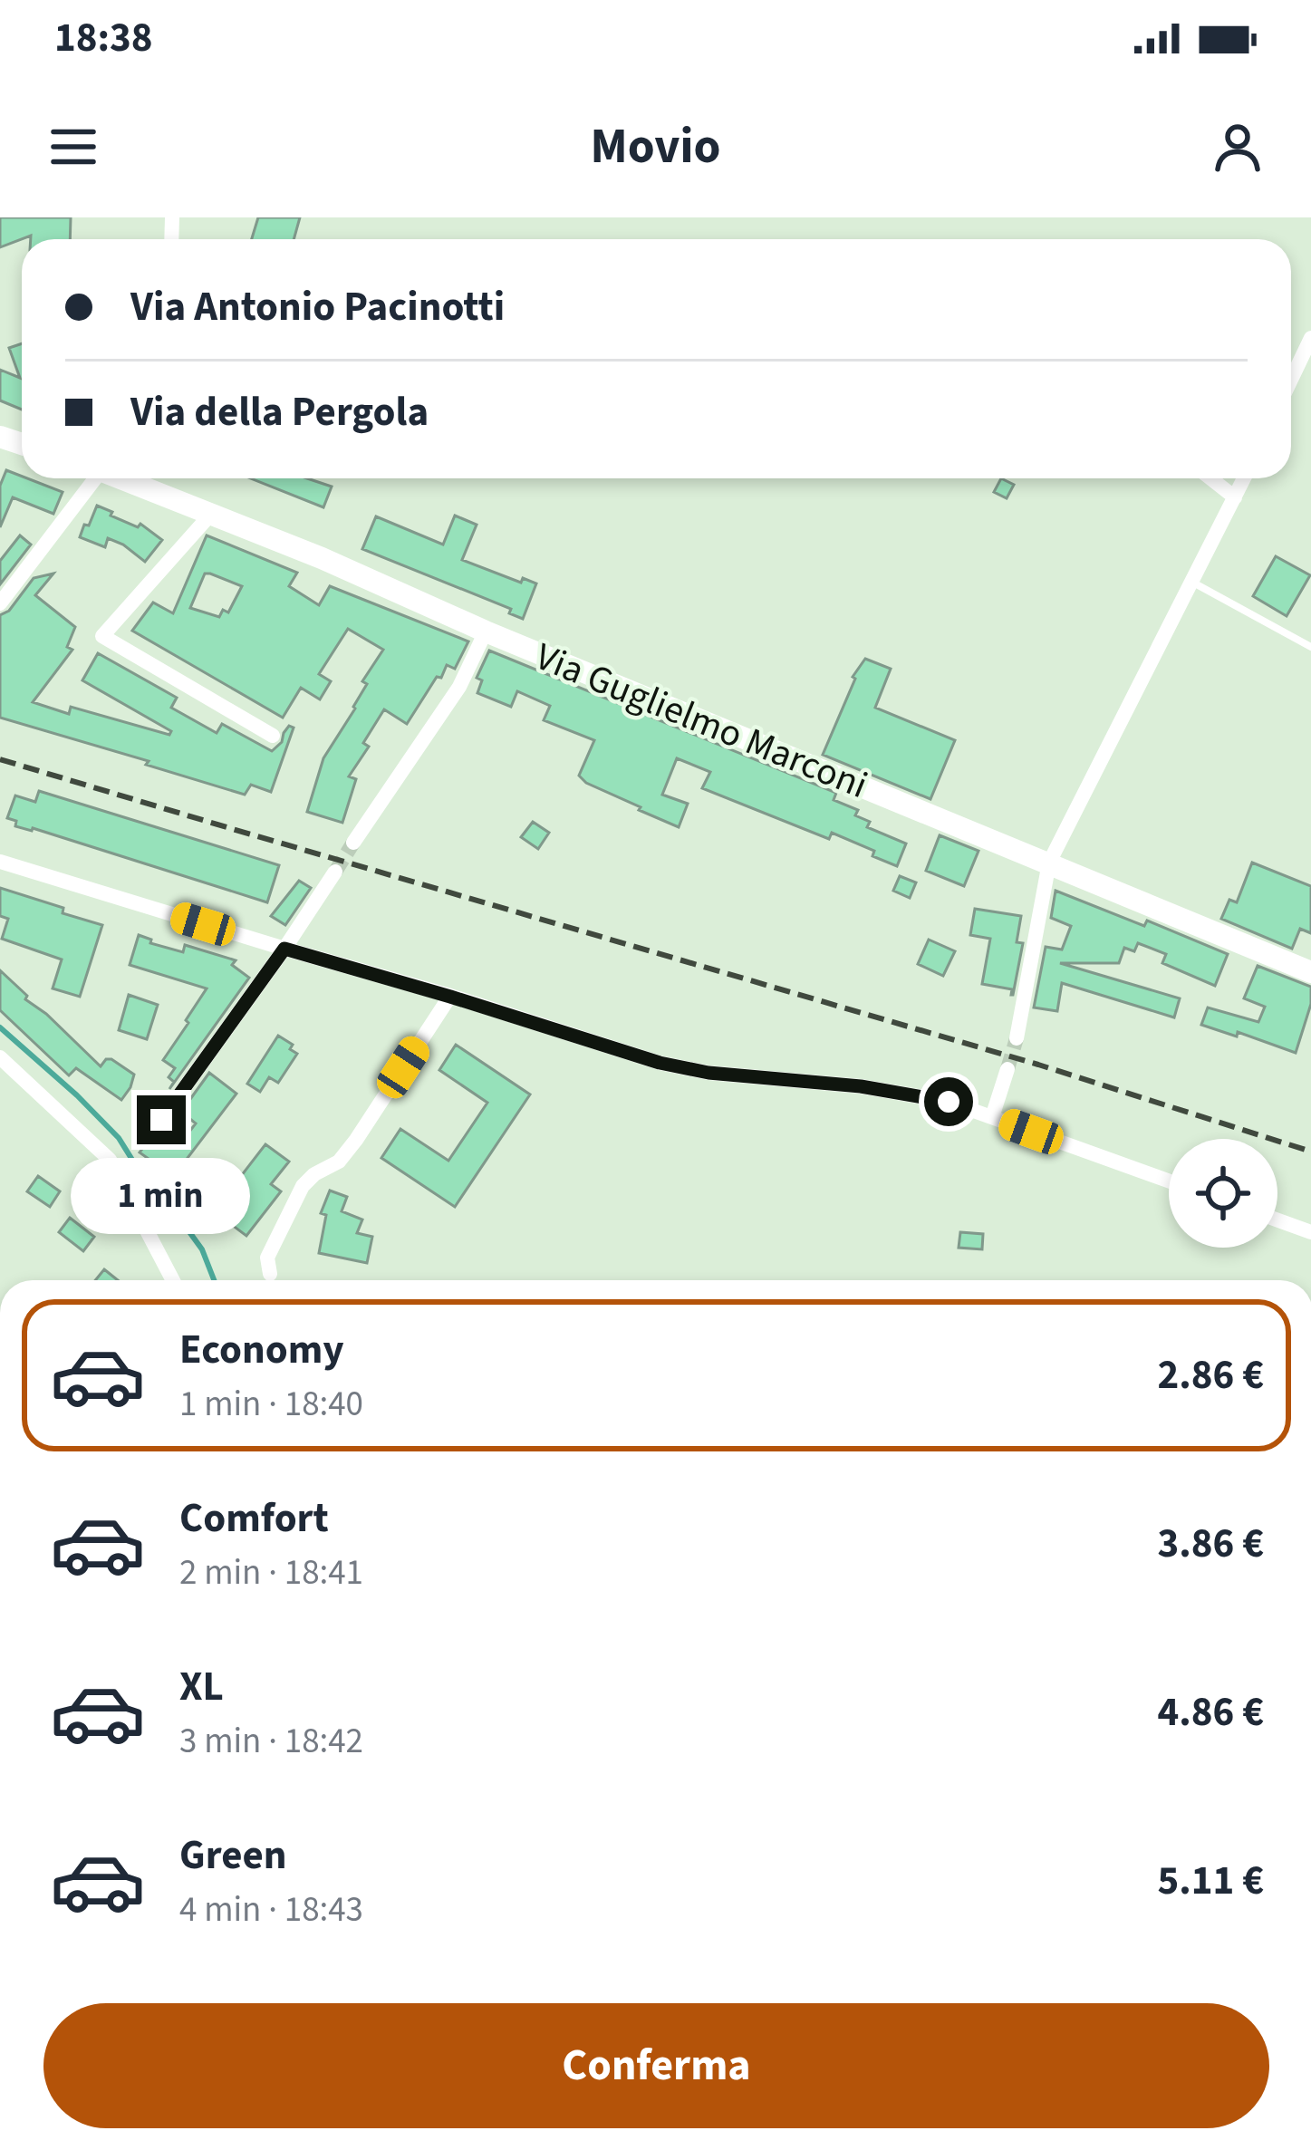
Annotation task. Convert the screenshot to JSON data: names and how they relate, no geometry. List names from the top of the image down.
{
  "streets": {
    "street": ["Via Guglielmo Marconi"]
  },
  "page": {
    "status": "18:38",
    "header": "Movio",
    "banner": ["Via Antonio Pacinotti", "Via della Pergola"],
    "bubble": "1 min",
    "list": [
      {
        "name": "Economy",
        "note": "1 min · 18:40",
        "value": "2.86 €"
      },
      {
        "name": "Comfort",
        "note": "2 min · 18:41",
        "value": "3.86 €"
      },
      {
        "name": "XL",
        "note": "3 min · 18:42",
        "value": "4.86 €"
      },
      {
        "name": "Green",
        "note": "4 min · 18:43",
        "value": "5.11 €"
      }
    ],
    "buttons": "Conferma"
  }
}
